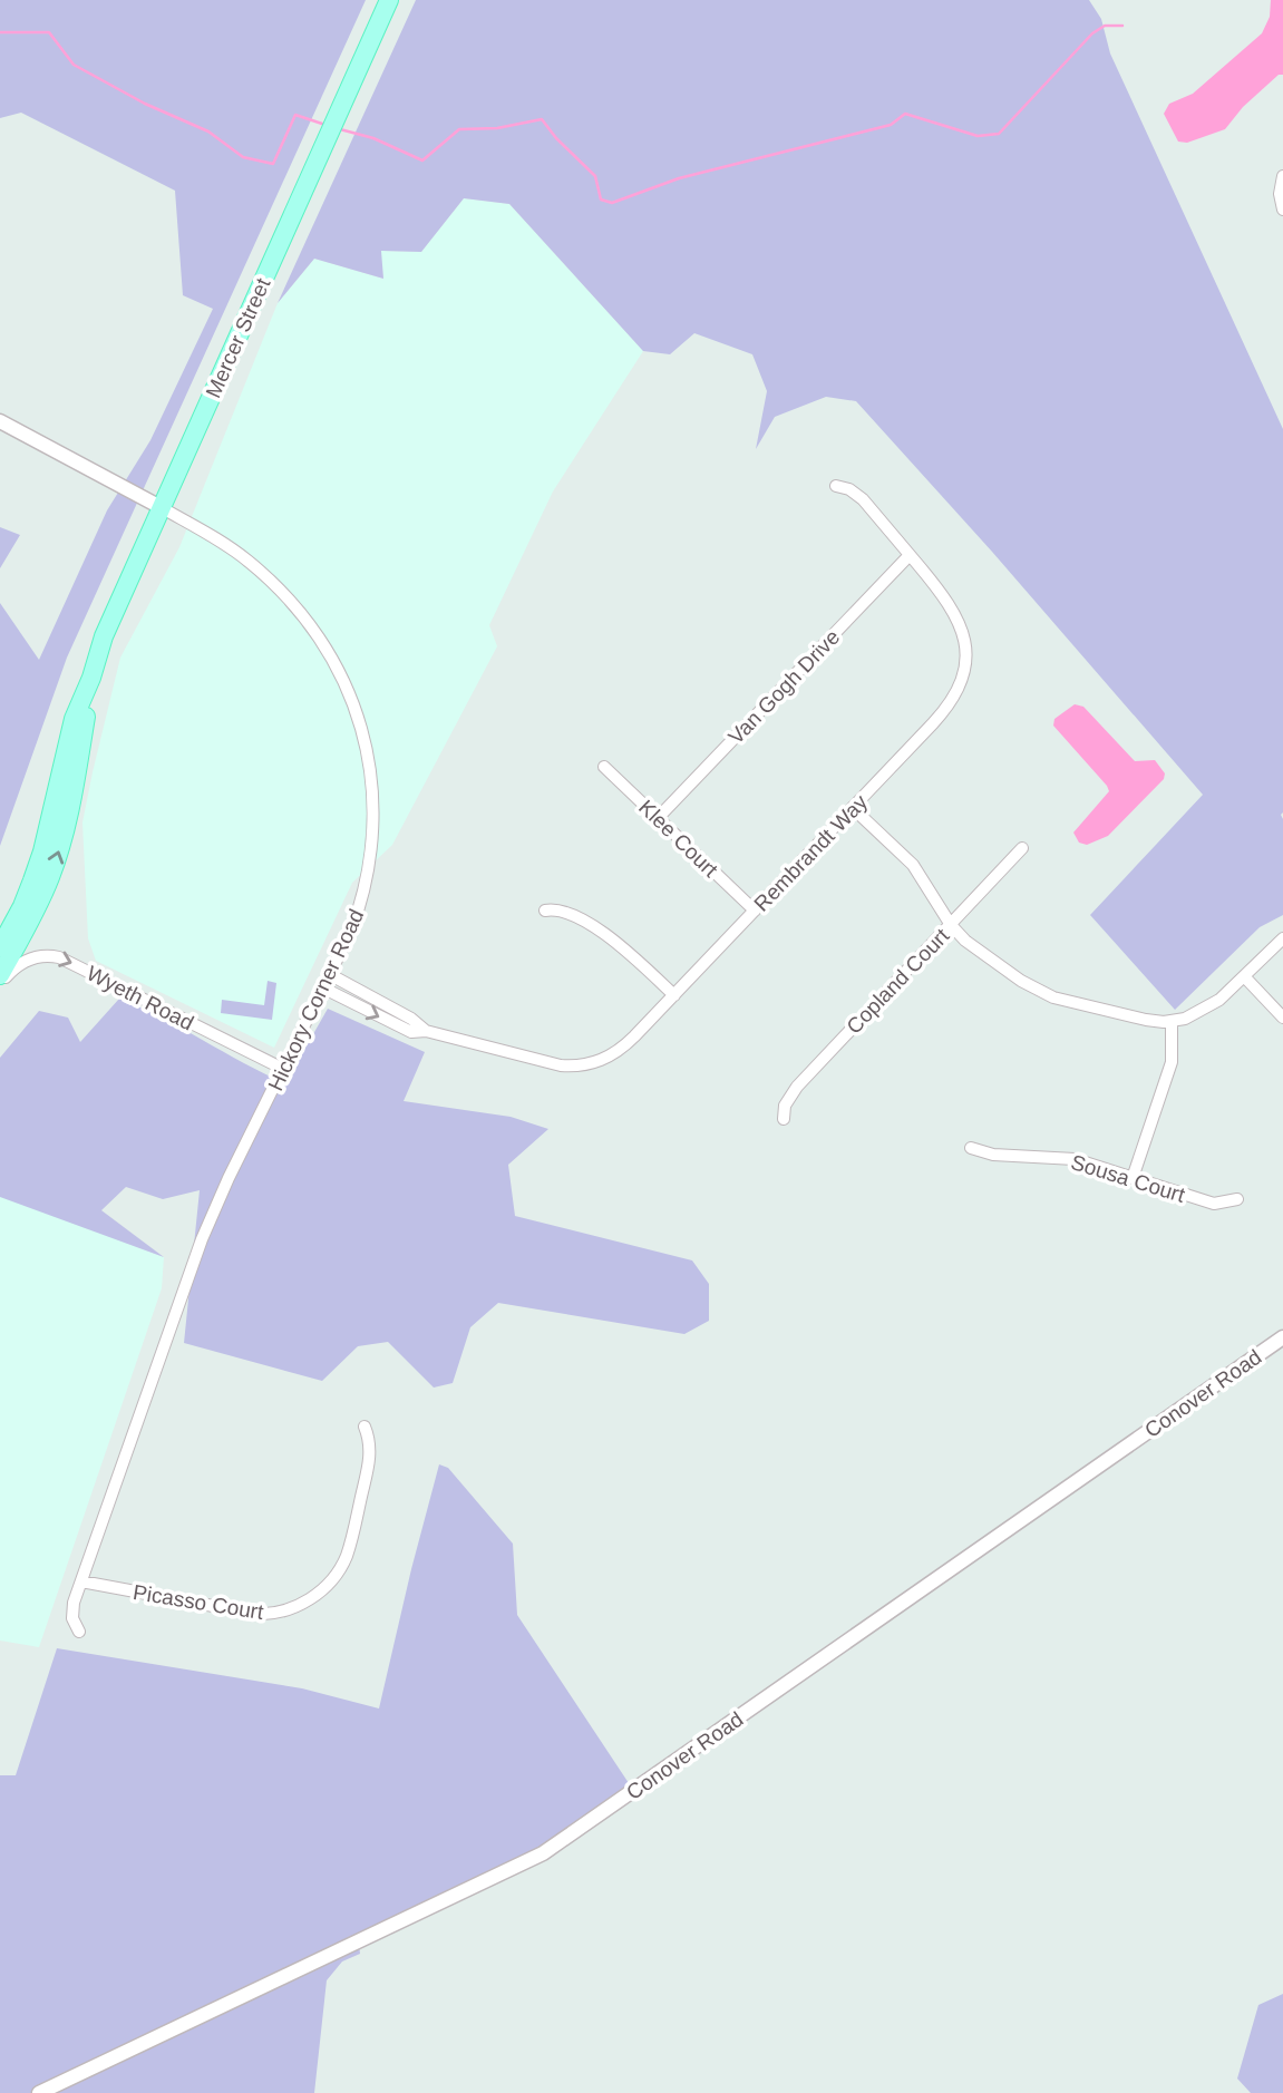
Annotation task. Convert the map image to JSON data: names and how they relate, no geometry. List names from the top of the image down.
{
  "streets": {
    "main road": ["Mercer Street"],
    "street": [
      "Van Gogh Drive",
      "Klee Court",
      "Rembrandt Way",
      "Copland Court",
      "Wyeth Road",
      "Hickory Corner Road",
      "Sousa Court",
      "Conover Road",
      "Picasso Court"
    ]
  },
  "crossings": [
    ["Mercer Street", "Hickory Corner Road"],
    ["Van Gogh Drive", "Klee Court"],
    ["Van Gogh Drive", "Rembrandt Way"],
    ["Klee Court", "Rembrandt Way"],
    ["Rembrandt Way", "Hickory Corner Road"],
    ["Wyeth Road", "Hickory Corner Road"],
    ["Hickory Corner Road", "Picasso Court"]
  ],
  "one_way": ["Wyeth Road"]
}
